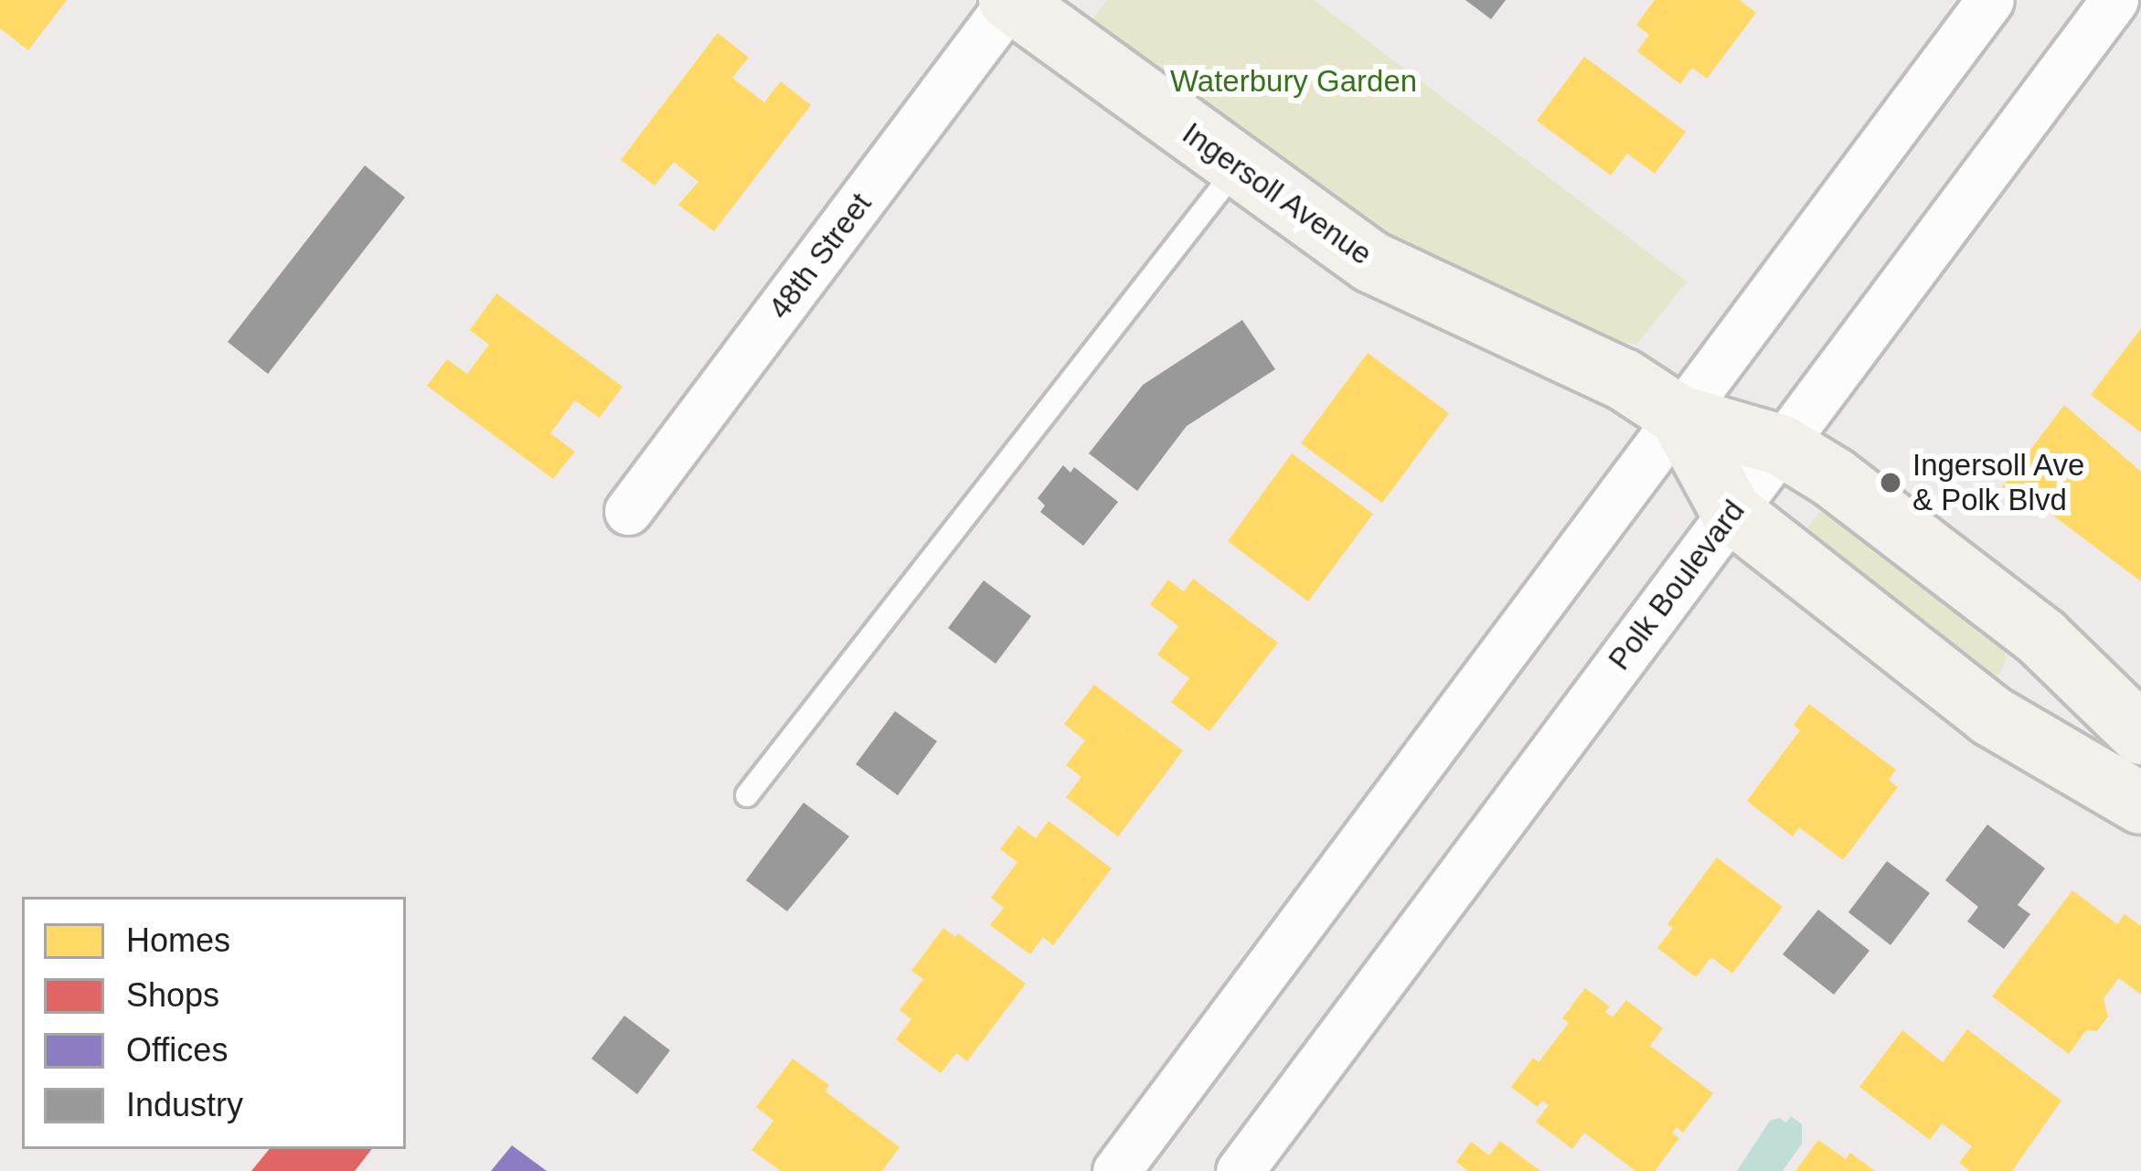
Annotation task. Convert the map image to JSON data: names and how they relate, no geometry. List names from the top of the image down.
{
  "streets": {
    "main road": ["Ingersoll Avenue"],
    "street": ["48th Street", "Polk Boulevard"]
  },
  "crossings": [
    ["Ingersoll Avenue", "48th Street"],
    ["Ingersoll Avenue", "Polk Boulevard"]
  ],
  "parks": ["Waterbury Garden"],
  "places": ["Ingersoll Ave & Polk Blvd"],
  "legend": [
    "Homes",
    "Shops",
    "Offices",
    "Industry"
  ]
}
